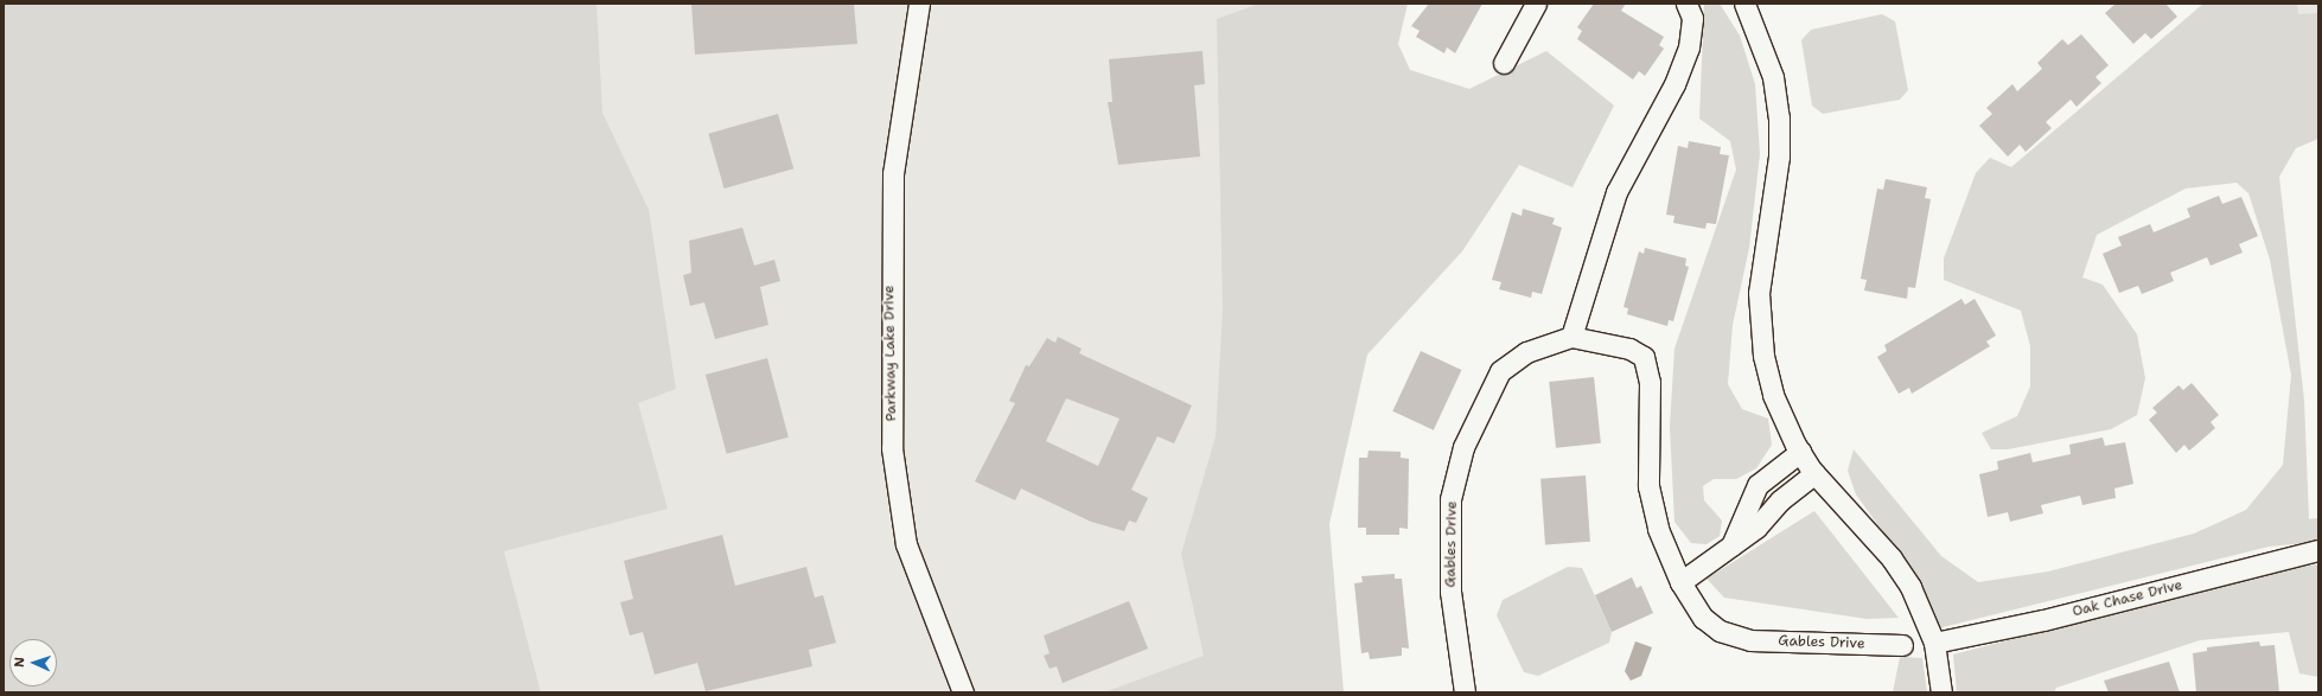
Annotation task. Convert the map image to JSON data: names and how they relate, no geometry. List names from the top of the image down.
{
  "streets": {
    "street": ["Parkway Lake Drive", "Gables Drive", "Oak Chase Drive"]
  },
  "north": "left"
}
